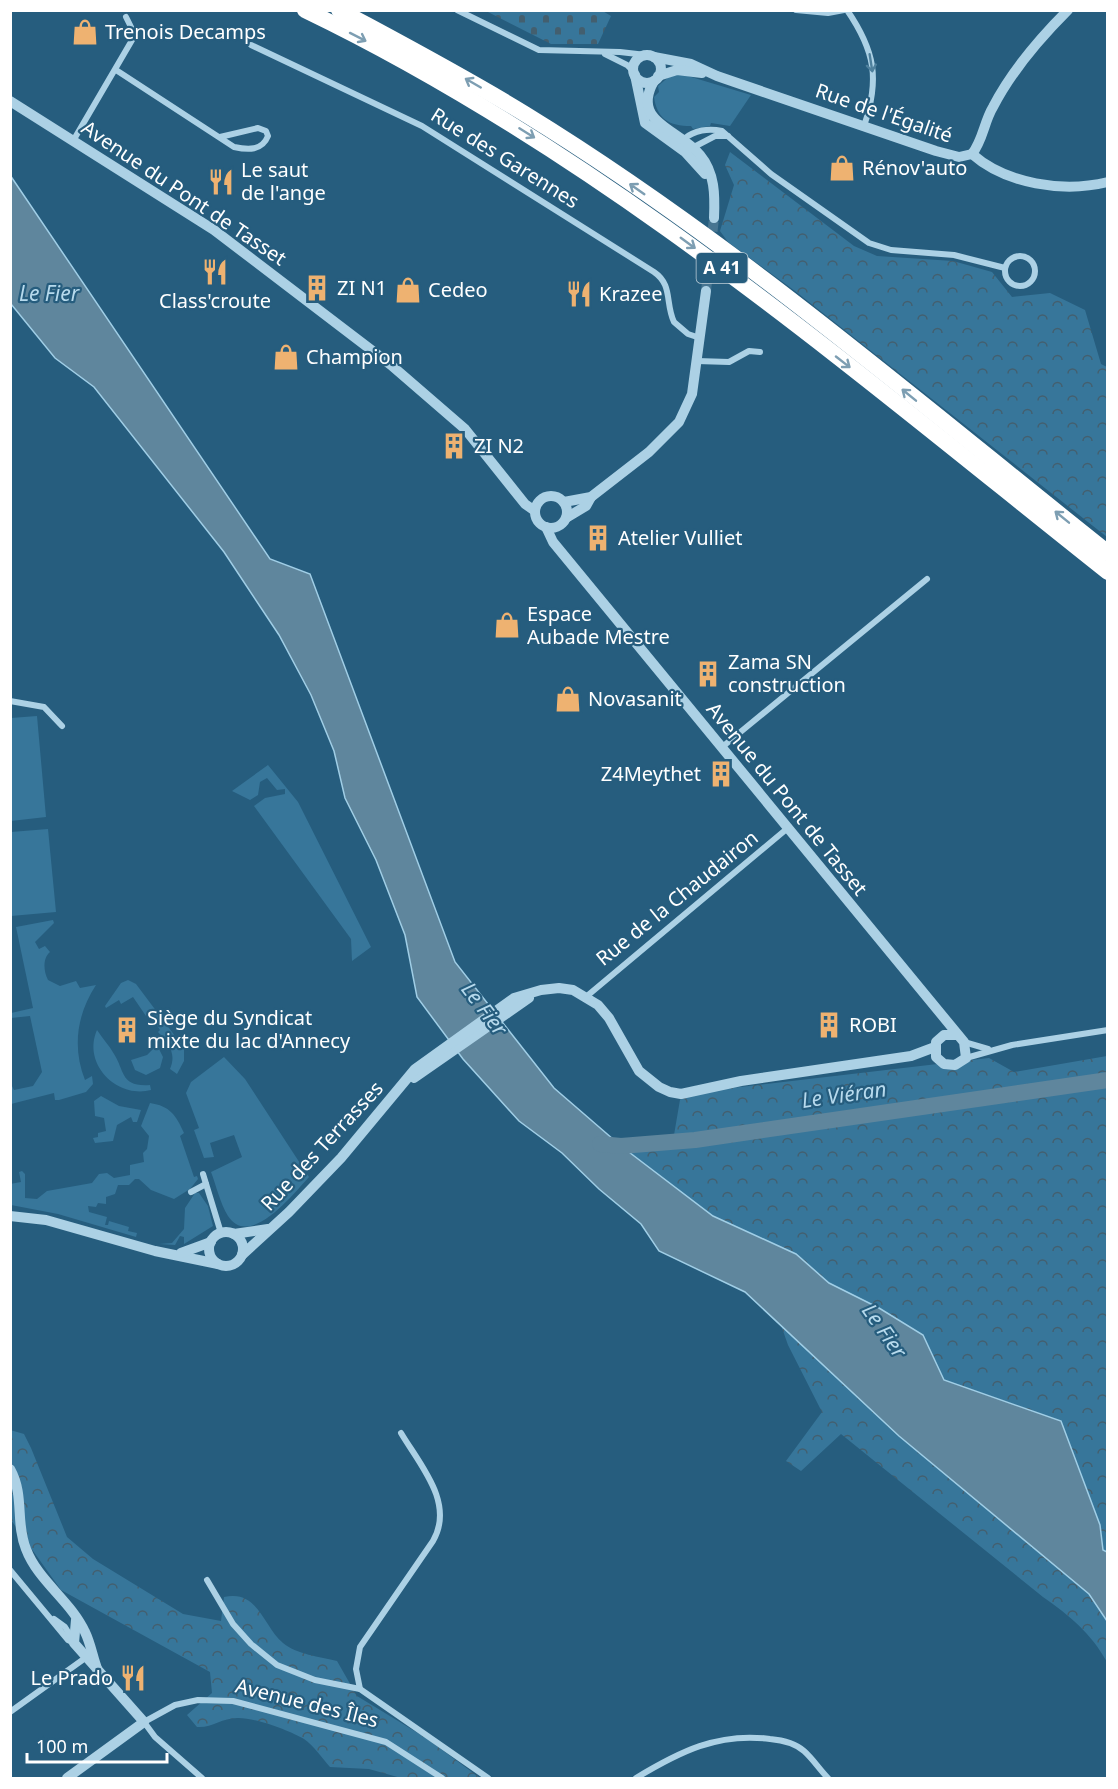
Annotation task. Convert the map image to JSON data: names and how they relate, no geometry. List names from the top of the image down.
{
  "streets": {
    "highway": ["A 41"],
    "street": [
      "Rue de l'Égalité",
      "Rue des Garennes",
      "Avenue du Pont de Tasset",
      "Rue de la Chaudairon",
      "Rue des Terrasses",
      "Avenue des Îles"
    ]
  },
  "crossings": [
    ["Avenue du Pont de Tasset", "Rue de la Chaudairon"],
    ["Rue de la Chaudairon", "Rue des Terrasses"]
  ],
  "water": ["Le Fier", "Le Viéran"],
  "places": {
    "shop": [
      "Trenois Decamps",
      "Rénov'auto",
      "Cedeo",
      "Champion",
      "Espace Aubade Mestre",
      "Novasanit"
    ],
    "restaurant": [
      "Le saut de l'ange",
      "Class'croute",
      "Krazee",
      "Le Prado"
    ],
    "building": [
      "ZI N1",
      "ZI N2",
      "Atelier Vulliet",
      "Zama SN construction",
      "Z4Meythet",
      "ROBI",
      "Siège du Syndicat mixte du lac d'Annecy"
    ]
  },
  "scale_bar": "100 m"
}
